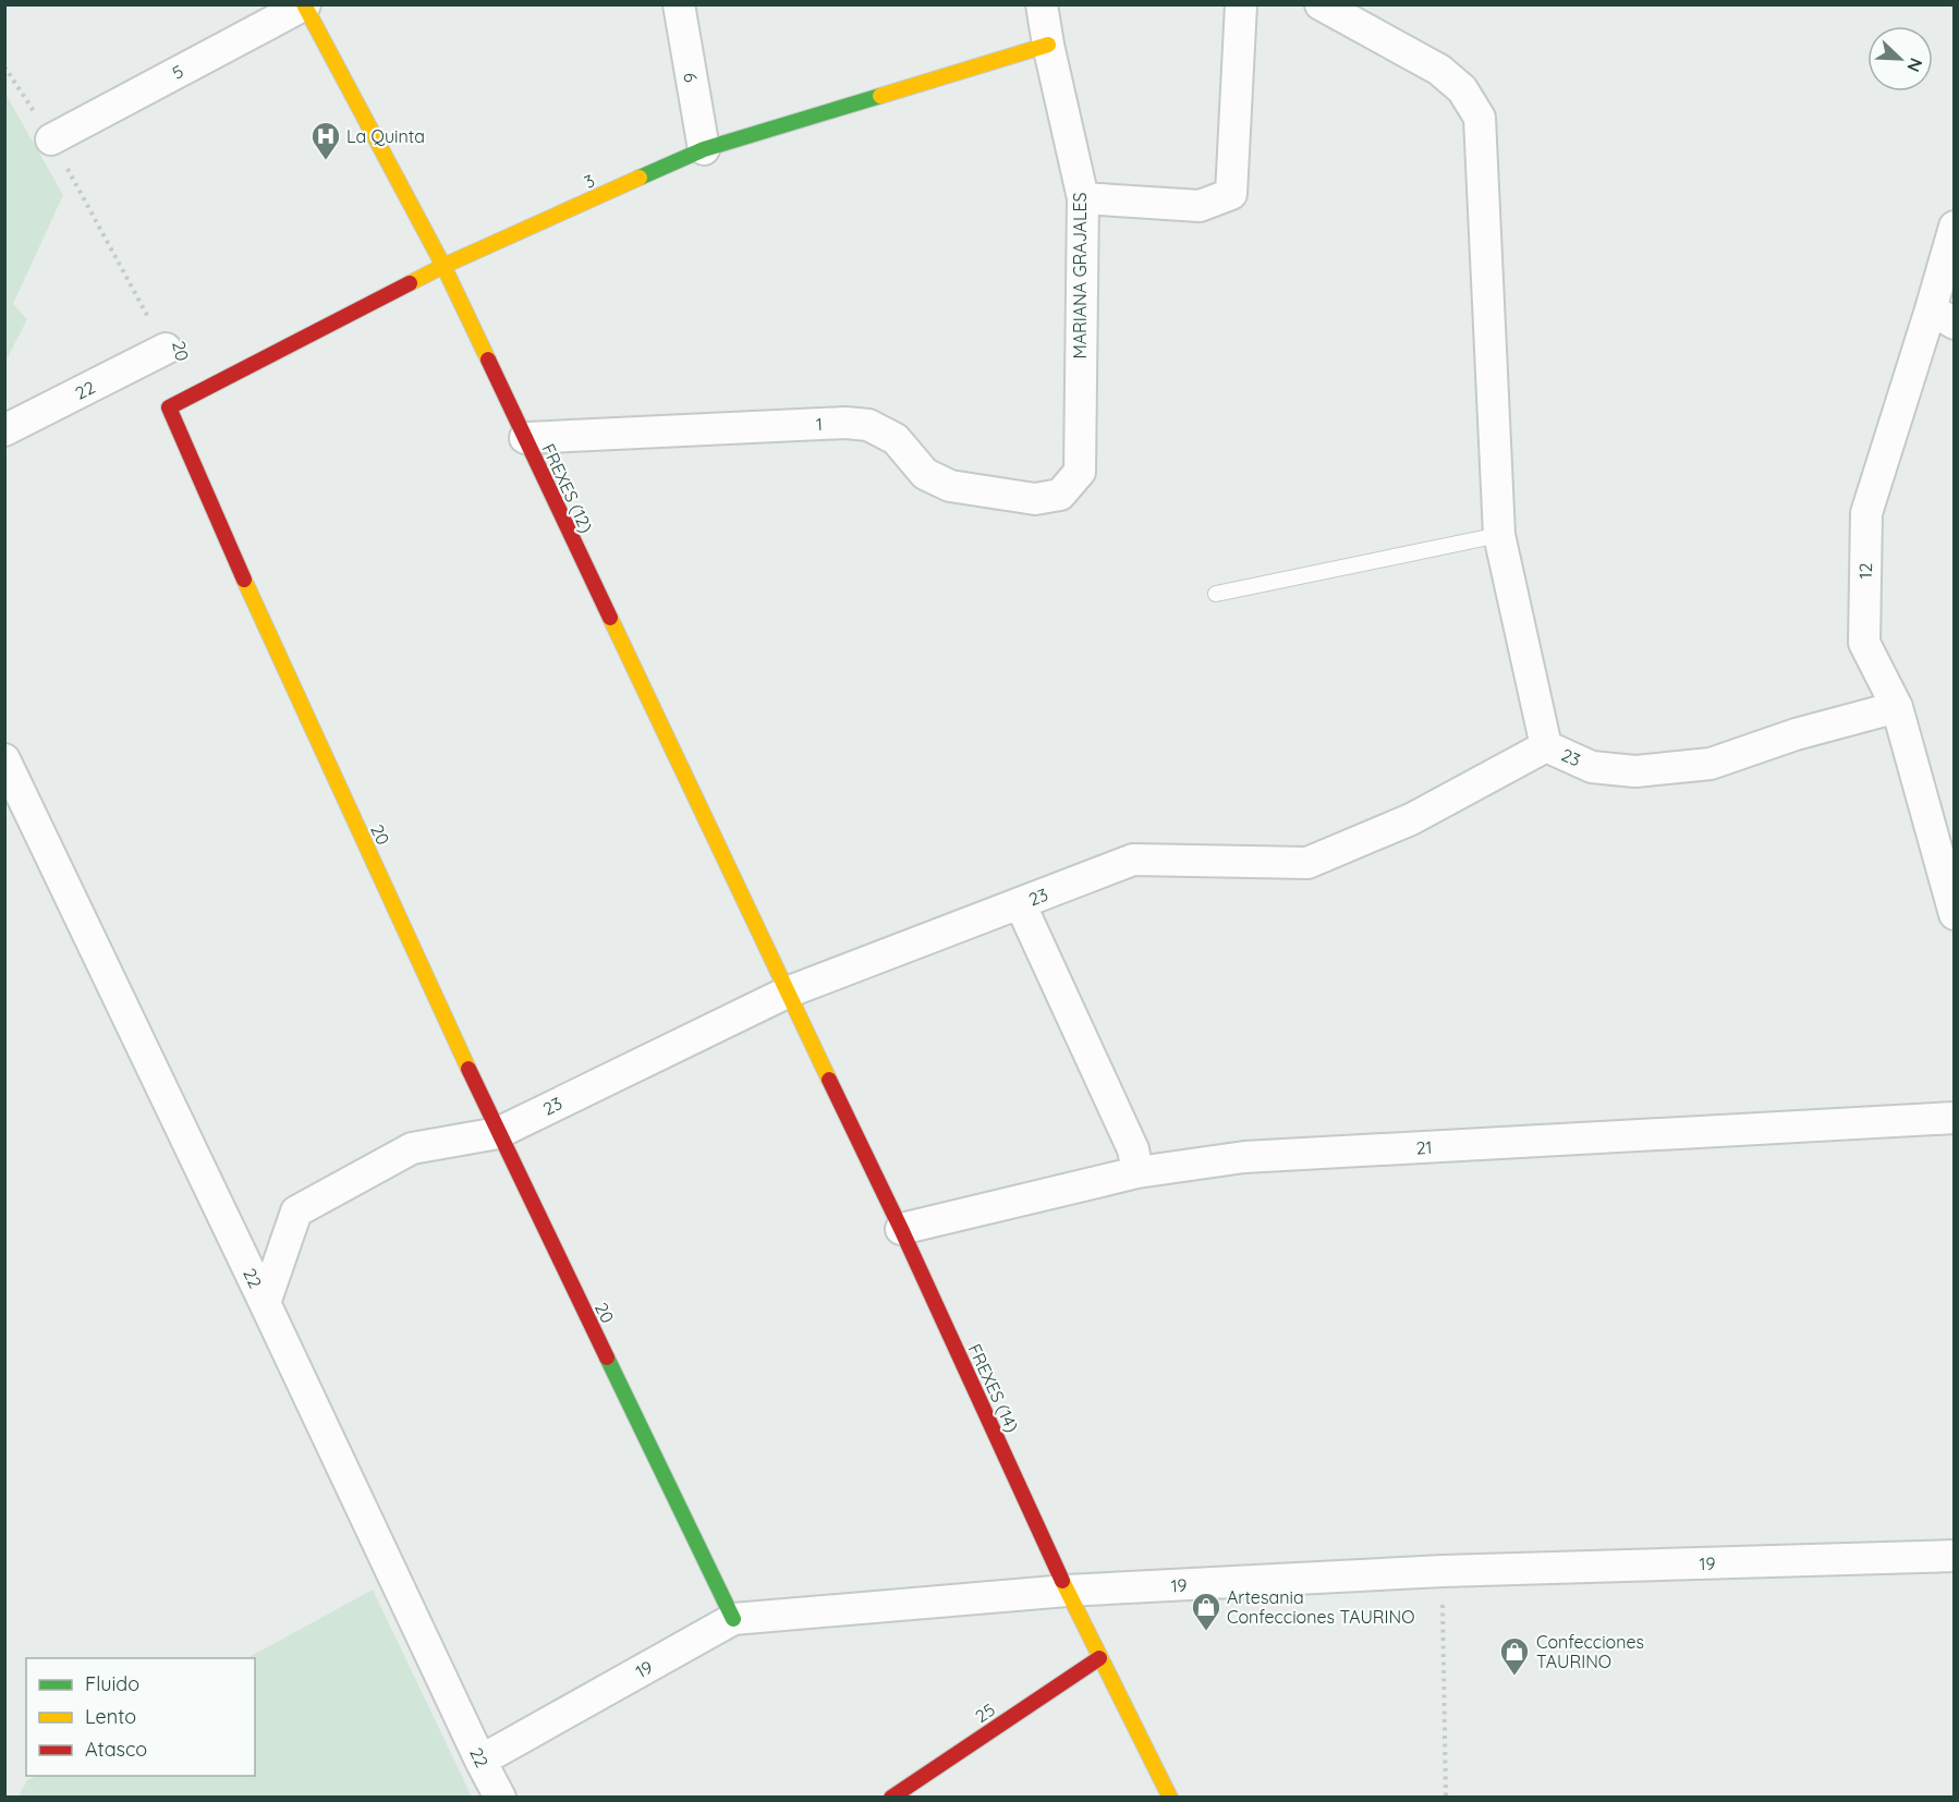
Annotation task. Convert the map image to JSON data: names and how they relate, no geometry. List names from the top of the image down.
{
  "streets": {
    "street": [
      "5",
      "6",
      "3",
      "MARIANA GRAJALES",
      "20",
      "22",
      "1",
      "FREXES (12)",
      "12",
      "23",
      "21",
      "FREXES (14)",
      "19",
      "25"
    ]
  },
  "crossings": [
    ["5", "20"],
    ["5", "FREXES (12)"],
    ["6", "3"],
    ["3", "MARIANA GRAJALES"],
    ["3", "20"],
    ["3", "FREXES (12)"],
    ["MARIANA GRAJALES", "1"],
    ["20", "22"],
    ["20", "23"],
    ["20", "19"],
    ["22", "23"],
    ["22", "19"],
    ["1", "FREXES (12)"],
    ["FREXES (12)", "23"],
    ["FREXES (12)", "FREXES (14)"],
    ["12", "23"],
    ["23", "FREXES (14)"],
    ["21", "FREXES (14)"],
    ["FREXES (14)", "19"],
    ["FREXES (14)", "25"]
  ],
  "places": {
    "hospital": ["La Quinta"],
    "shop": ["Artesania Confecciones TAURINO", "Confecciones TAURINO"]
  },
  "legend": ["Fluido", "Lento", "Atasco"],
  "north": "bottom right"
}
